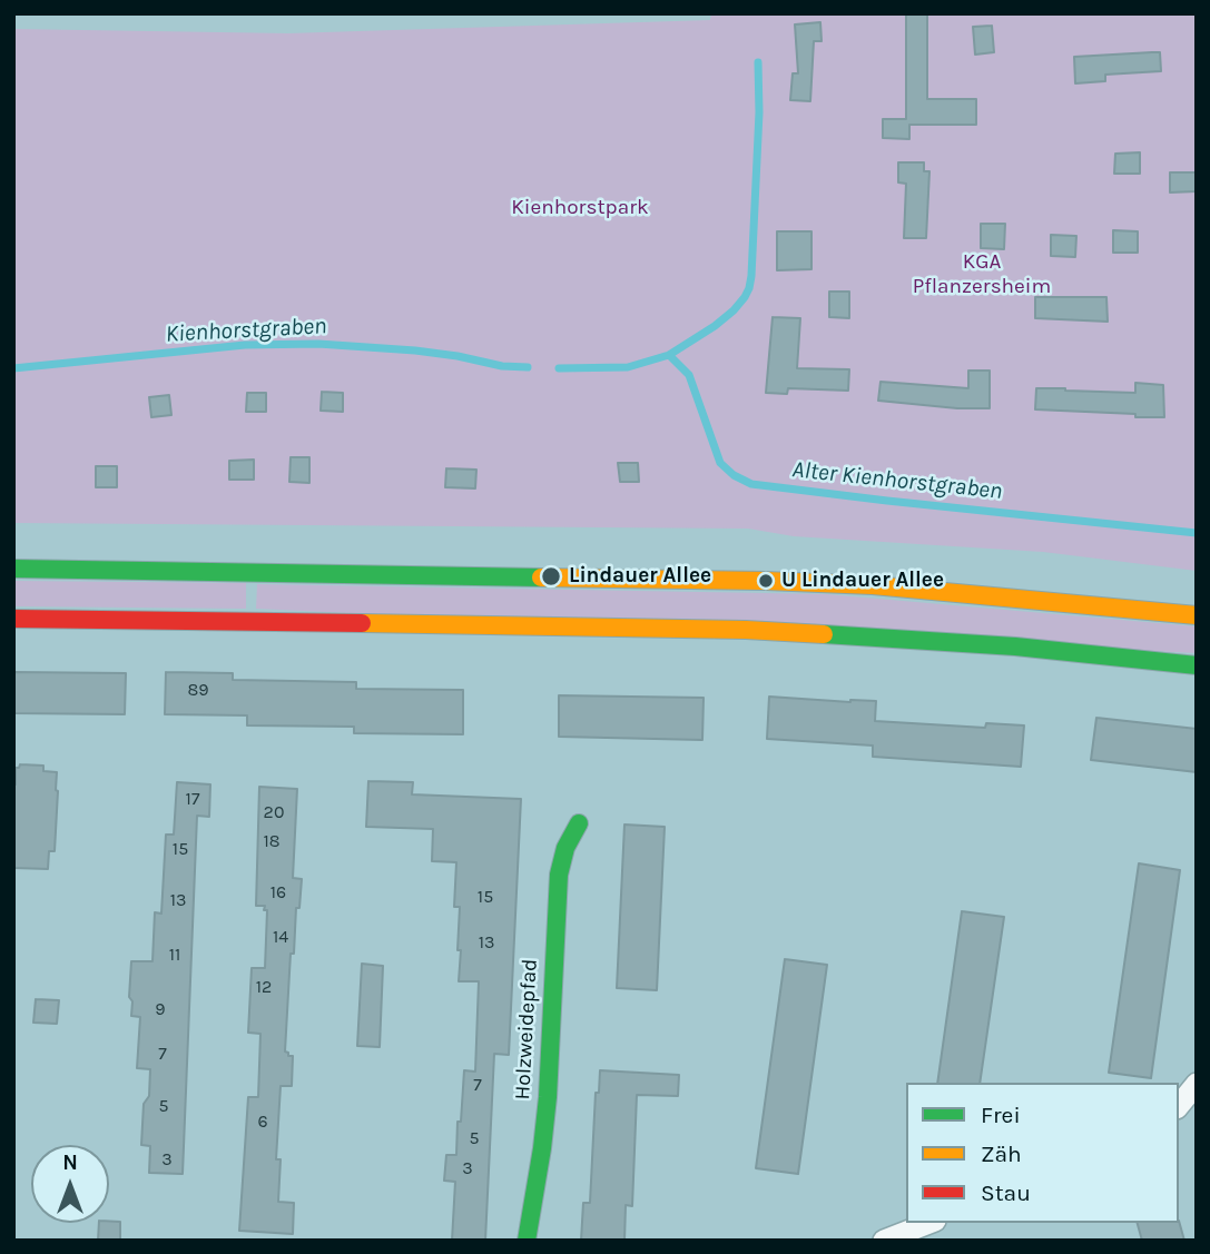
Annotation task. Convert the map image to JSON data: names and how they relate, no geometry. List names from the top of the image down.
{
  "streets": {
    "main road": ["Holzweidepfad"]
  },
  "water": ["Kienhorstgraben", "Alter Kienhorstgraben"],
  "parks": ["Kienhorstpark", "KGA Pflanzersheim"],
  "places": ["Lindauer Allee", "U Lindauer Allee"],
  "house_numbers": [
    "89",
    "17",
    "20",
    "18",
    "15",
    "16",
    "15",
    "13",
    "14",
    "13",
    "11",
    "12",
    "9",
    "7",
    "7",
    "5",
    "6",
    "5",
    "3",
    "3"
  ],
  "legend": ["Frei", "Zäh", "Stau"],
  "north": "top"
}
